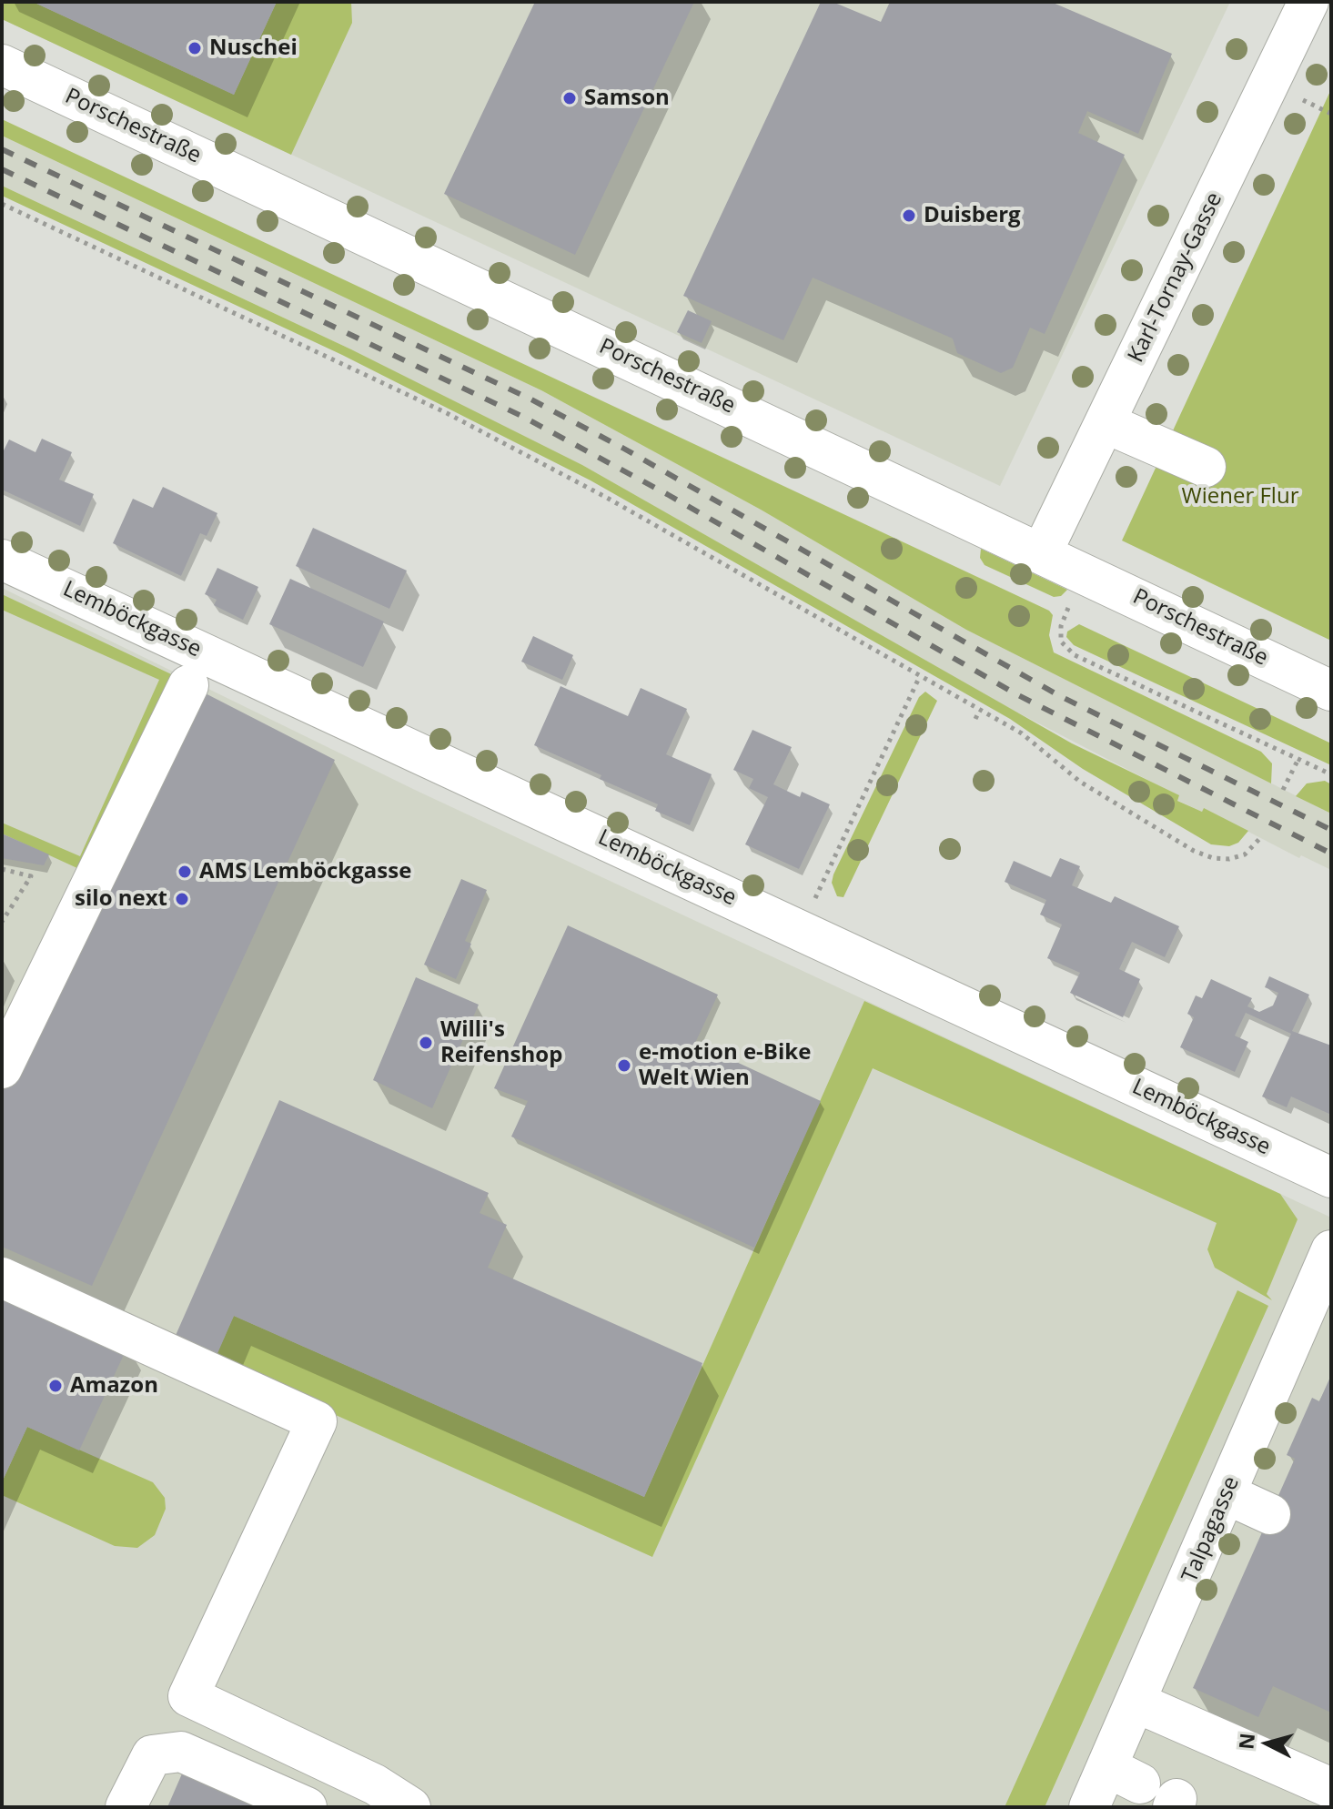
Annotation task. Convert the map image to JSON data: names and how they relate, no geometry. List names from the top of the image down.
{
  "streets": {
    "street": [
      "Porschestraße",
      "Karl-Tornay-Gasse",
      "Lemböckgasse",
      "Talpagasse"
    ]
  },
  "crossings": [
    ["Porschestraße", "Karl-Tornay-Gasse"]
  ],
  "parks": ["Wiener Flur"],
  "places": [
    "Nuschei",
    "Samson",
    "Duisberg",
    "AMS Lemböckgasse",
    "silo next",
    "Willi's Reifenshop",
    "e-motion e-Bike Welt Wien",
    "Amazon"
  ],
  "north": "left"
}
